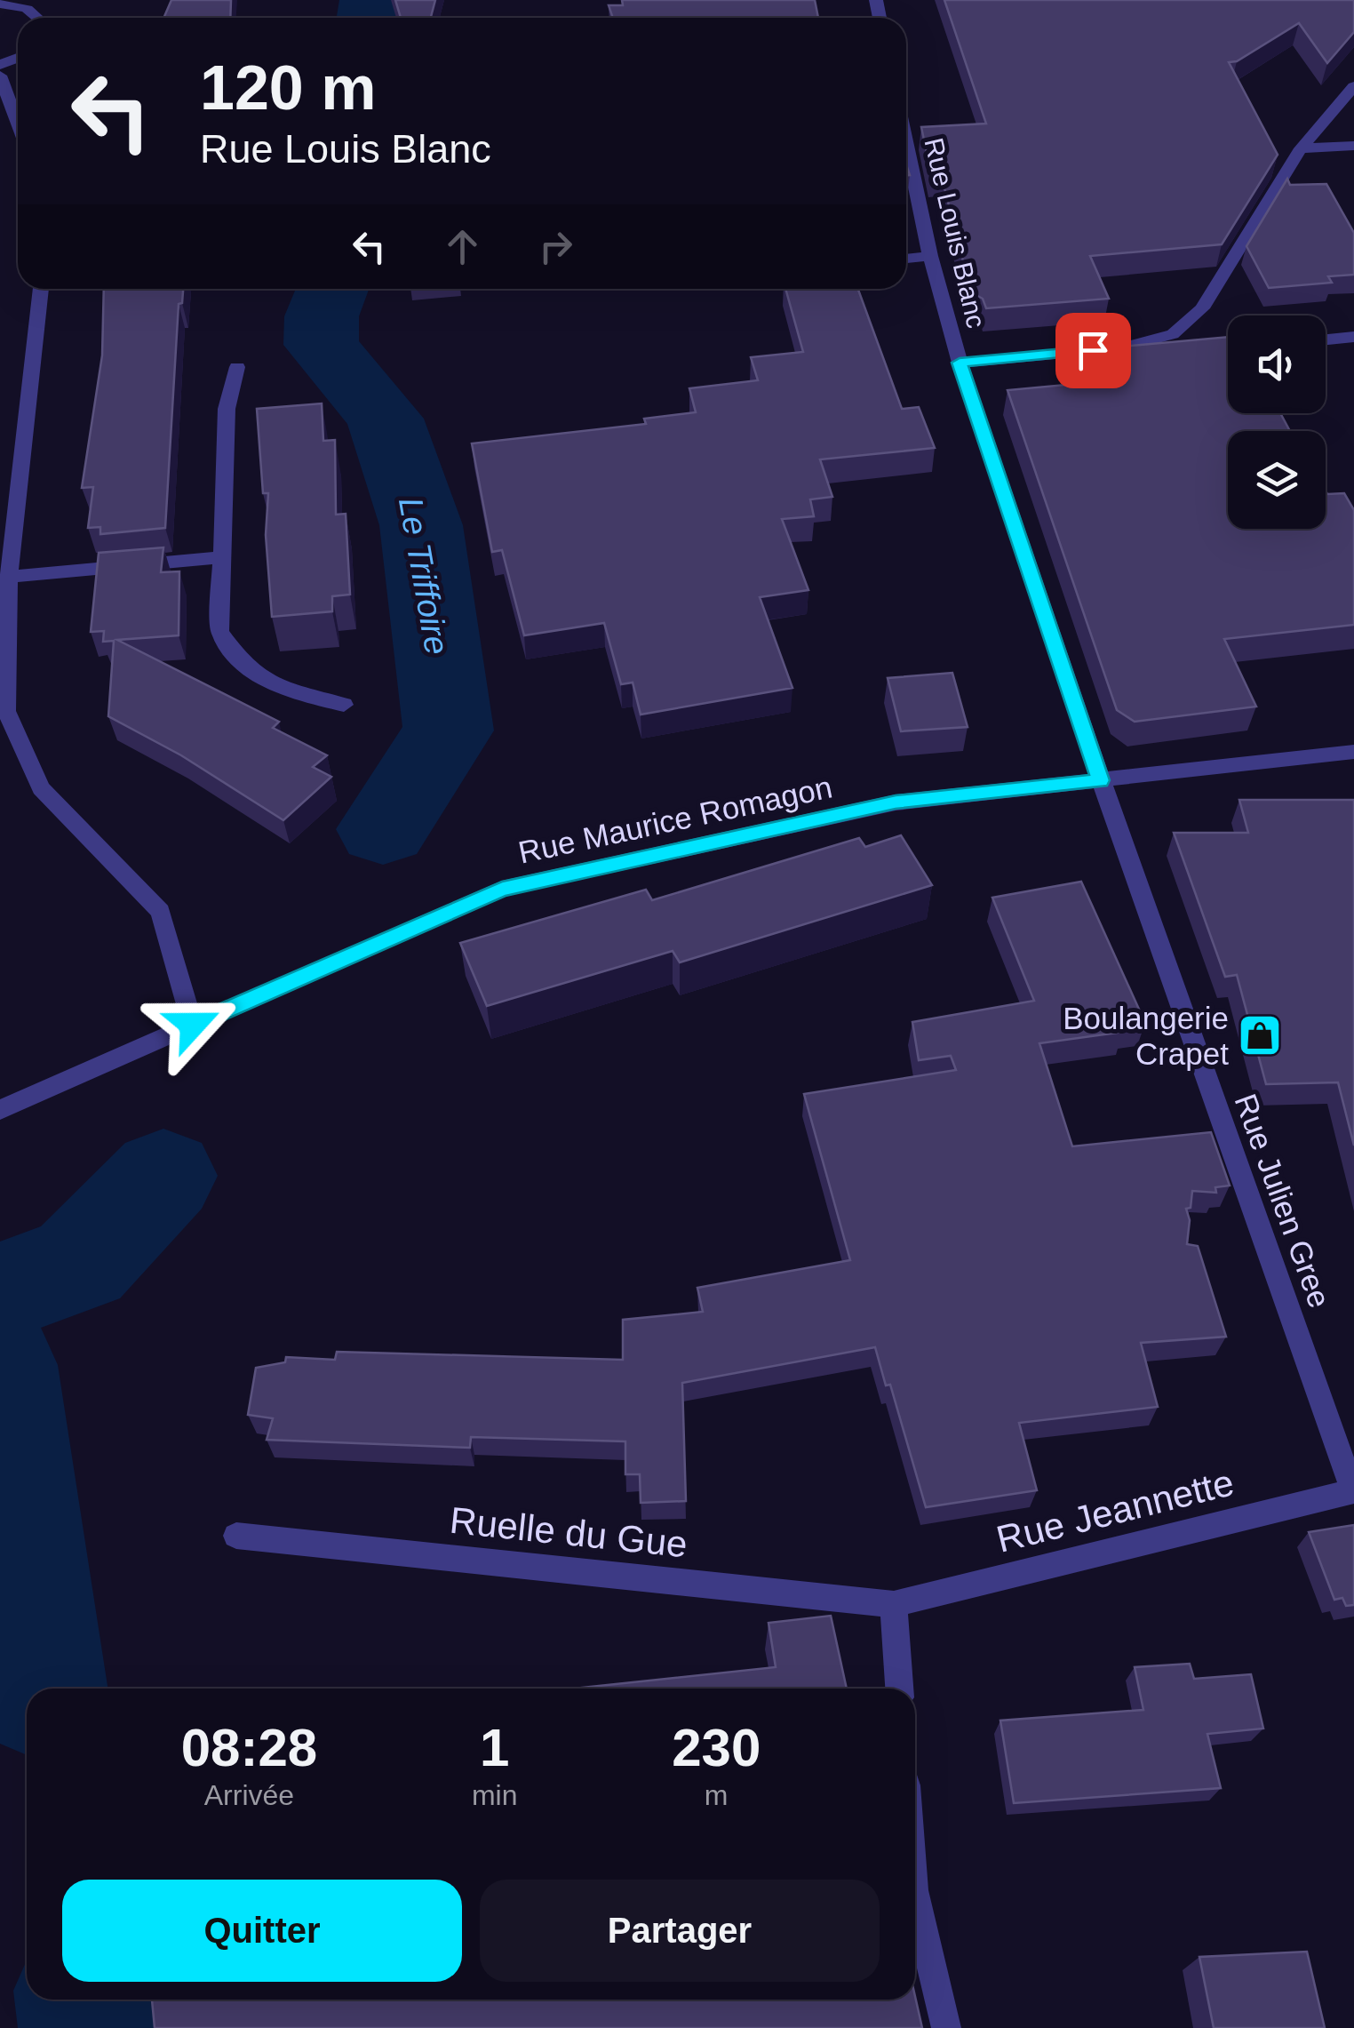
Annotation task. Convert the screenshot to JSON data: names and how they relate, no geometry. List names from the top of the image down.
{
  "streets": {
    "street": [
      "Rue Louis Blanc",
      "Rue Maurice Romagon",
      "Rue Julien Gree",
      "Rue Jeannette",
      "Ruelle du Gue"
    ]
  },
  "crossings": [
    ["Rue Louis Blanc", "Rue Maurice Romagon"],
    ["Rue Louis Blanc", "Rue Julien Gree"],
    ["Rue Maurice Romagon", "Rue Julien Gree"],
    ["Rue Julien Gree", "Rue Jeannette"],
    ["Rue Jeannette", "Ruelle du Gue"]
  ],
  "water": ["Le Triffoire"],
  "places": {
    "shop": ["Boulangerie Crapet"]
  },
  "page": {
    "turn": ["120 m", "Rue Louis Blanc"],
    "eta": [
      "08:28",
      "Arrivée",
      "1",
      "min",
      "230",
      "m"
    ],
    "buttons": ["Quitter", "Partager"]
  }
}
